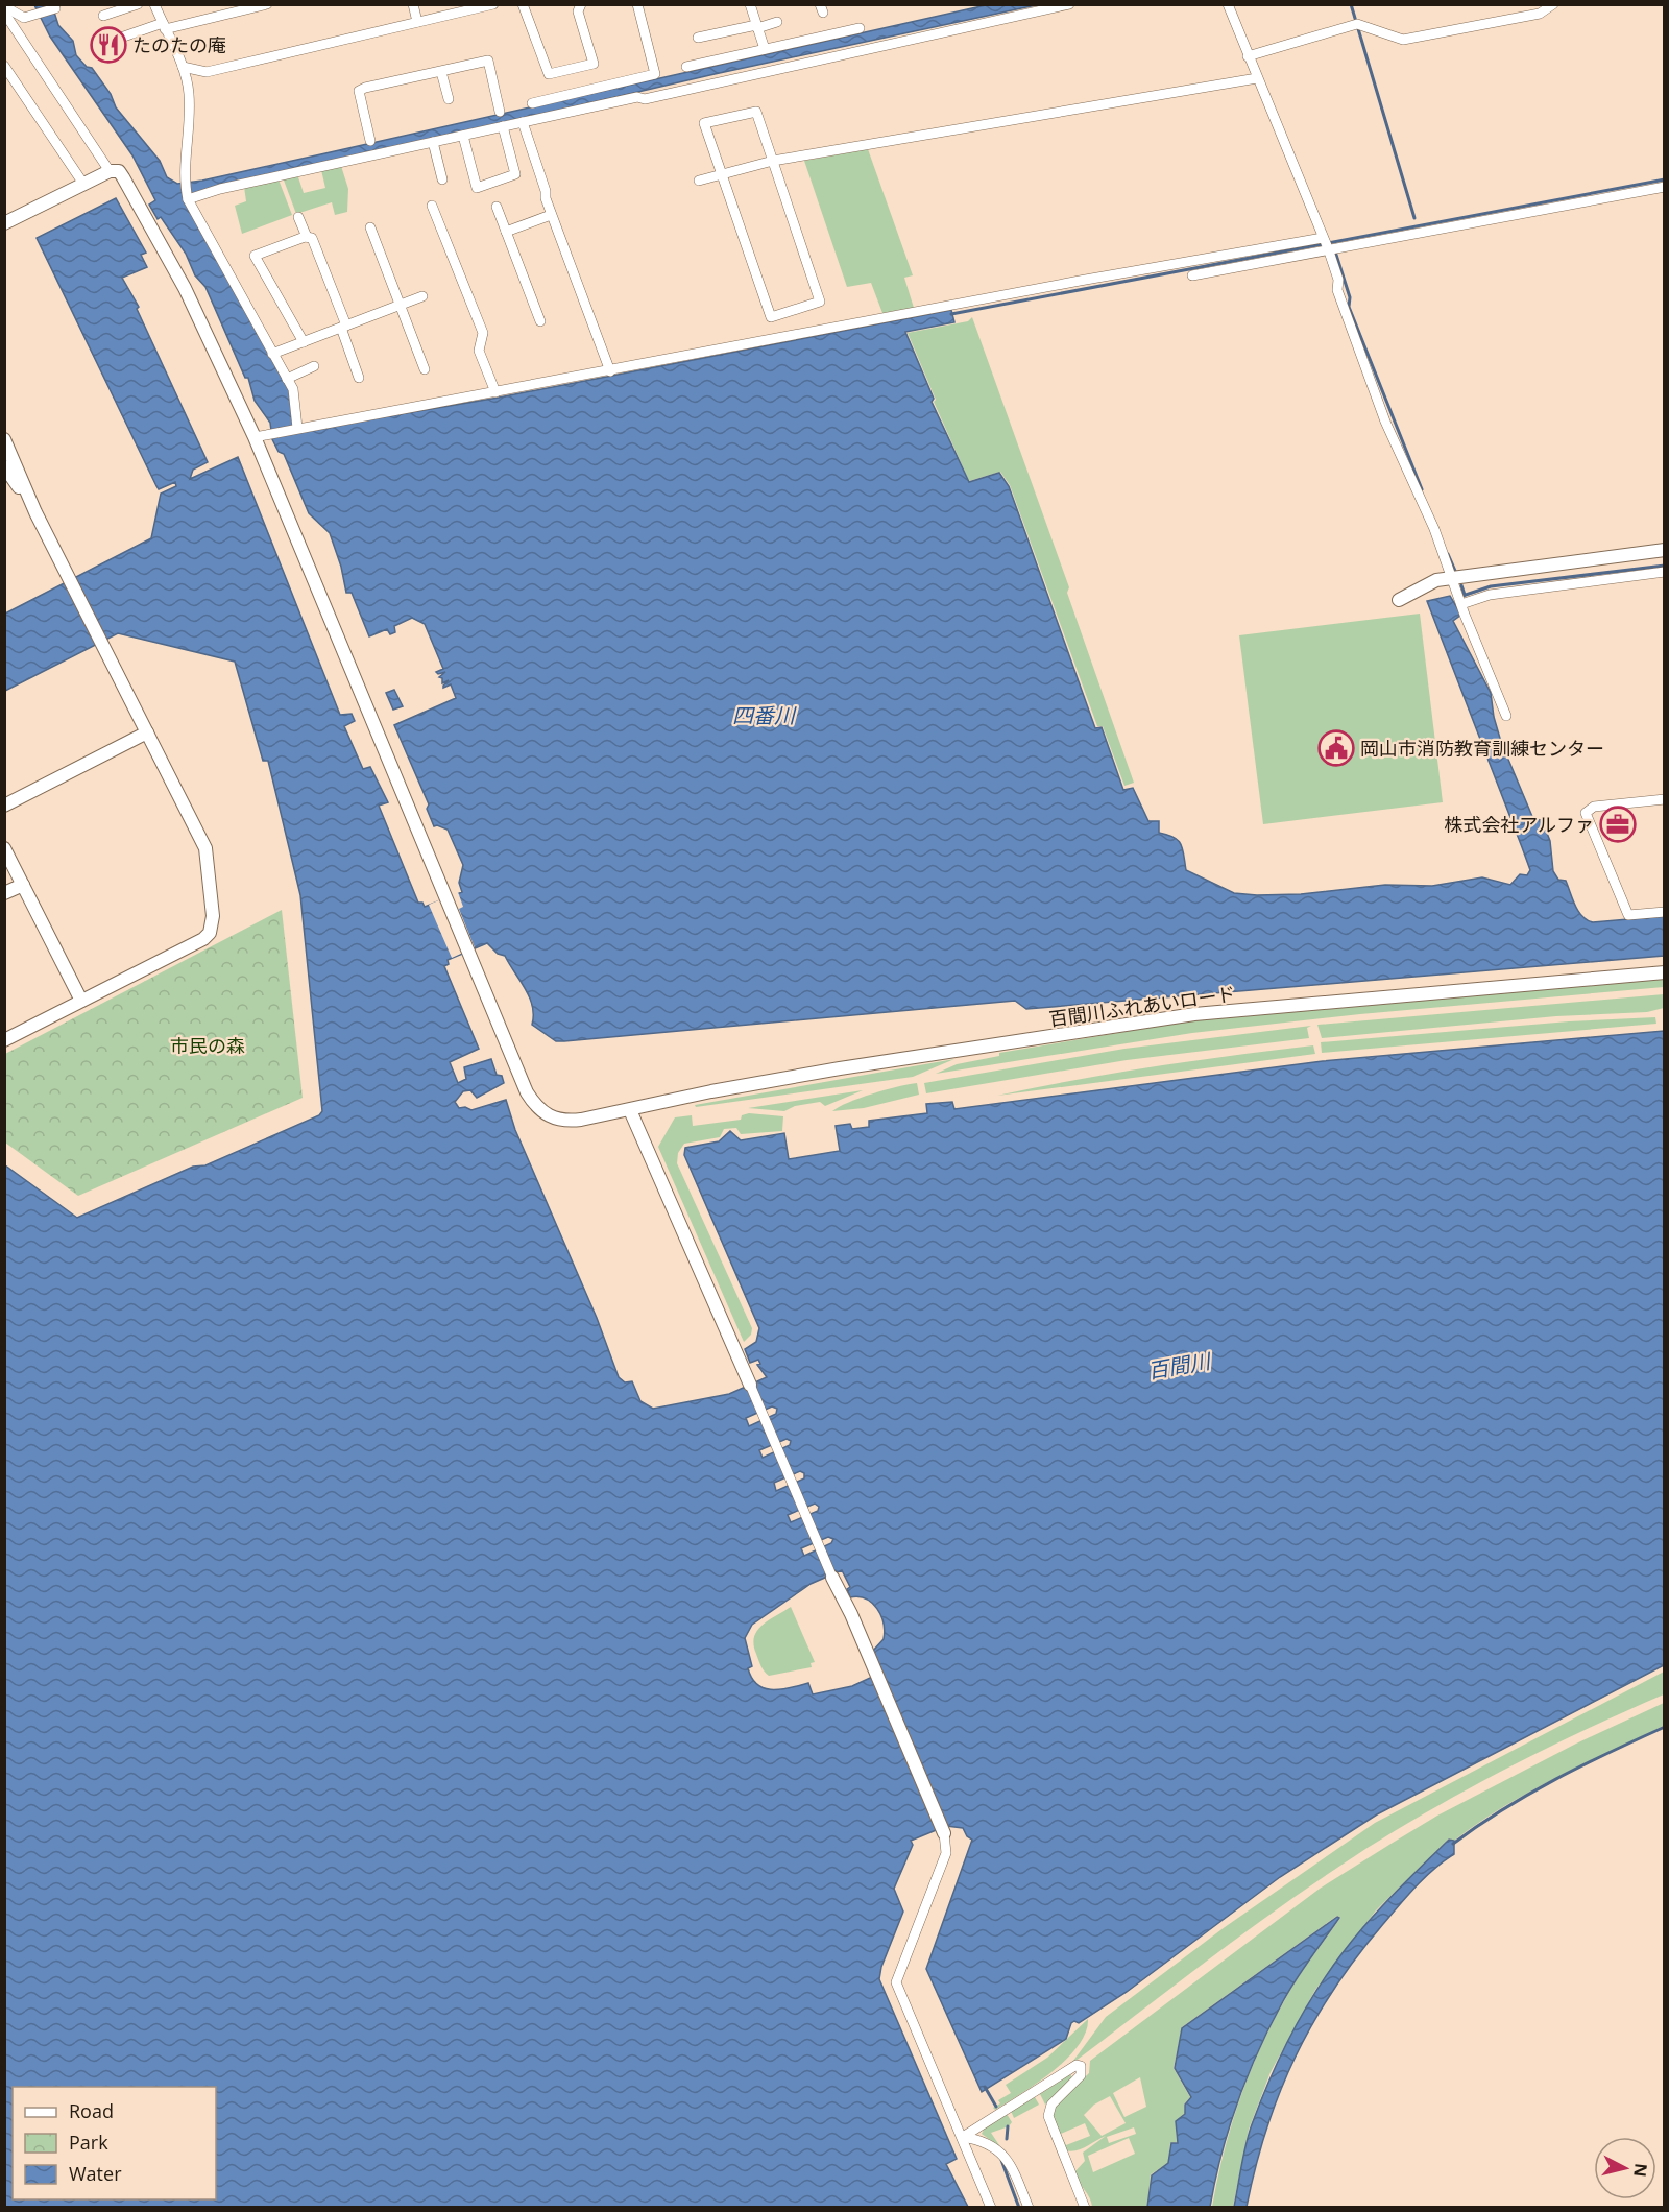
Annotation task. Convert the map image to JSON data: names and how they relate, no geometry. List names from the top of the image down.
{
  "streets": {
    "street": ["百間川ふれあいロード"]
  },
  "water": ["四番川", "百間川"],
  "parks": ["市民の森"],
  "places": {
    "restaurant": ["たのたの庵"],
    "public building": ["岡山市消防教育訓練センター"],
    "office": ["株式会社アルファ"]
  },
  "legend": ["Road", "Park", "Water"],
  "north": "right"
}
